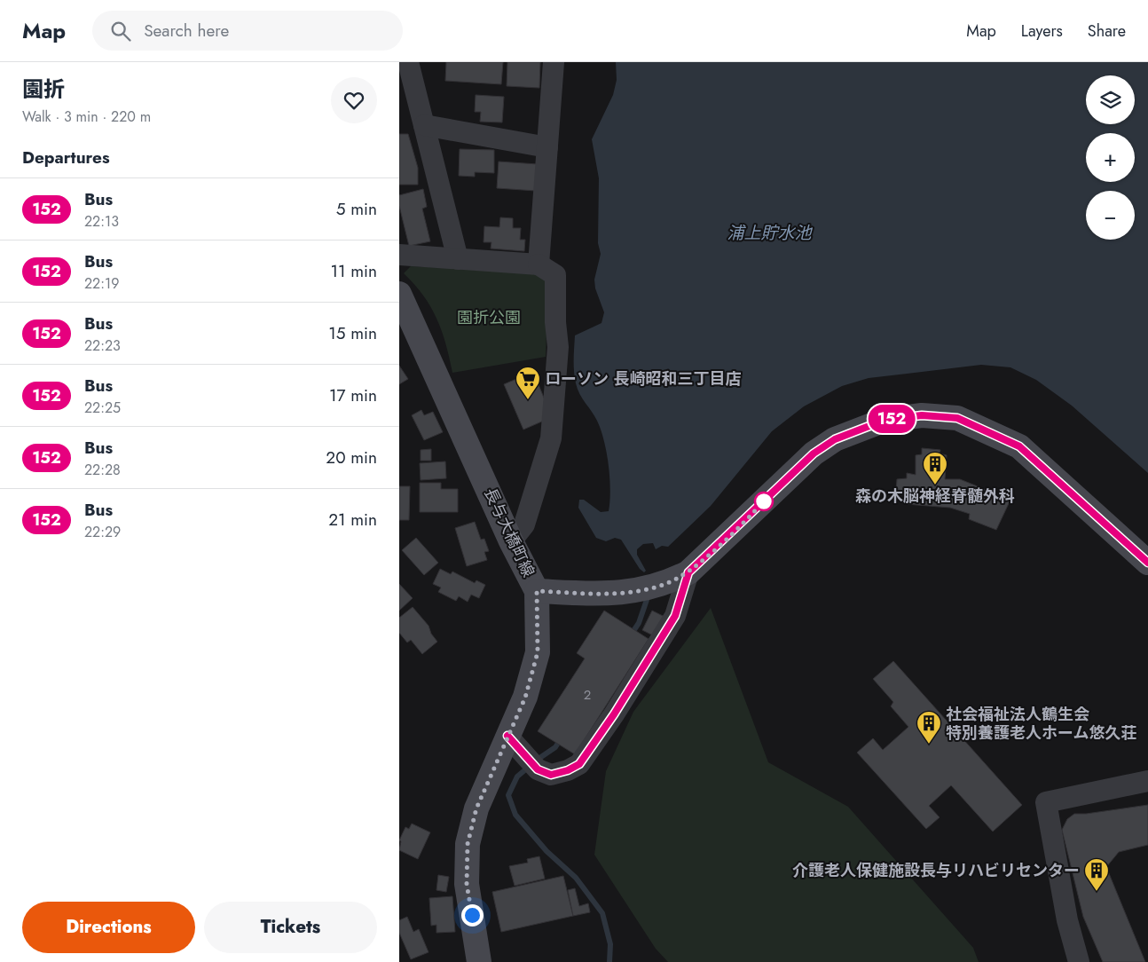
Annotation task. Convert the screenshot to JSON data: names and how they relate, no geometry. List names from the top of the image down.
{
  "streets": {
    "street": ["長与大橋町線"]
  },
  "water": ["浦上貯水池"],
  "parks": ["園折公園"],
  "places": {
    "supermarket": ["ローソン 長崎昭和三丁目店"],
    "building": ["森の木脳神経脊髄外科", "社会福祉法人鶴生会 特別養護老人ホーム悠久荘", "介護老人保健施設長与リハビリセンター"]
  },
  "lines": ["bus line 152"],
  "house_numbers": ["2"],
  "page": {
    "header": "Map",
    "search": "Search here",
    "nav": ["Map", "Layers", "Share"],
    "heading": [
      ["園折", "Walk · 3 min · 220 m"],
      "Departures"
    ],
    "on_map": "152",
    "map_buttons": ["+", "−"],
    "list": [
      {
        "mark": "152",
        "name": "Bus",
        "note": "22:13",
        "value": "5 min"
      },
      {
        "mark": "152",
        "name": "Bus",
        "note": "22:19",
        "value": "11 min"
      },
      {
        "mark": "152",
        "name": "Bus",
        "note": "22:23",
        "value": "15 min"
      },
      {
        "mark": "152",
        "name": "Bus",
        "note": "22:25",
        "value": "17 min"
      },
      {
        "mark": "152",
        "name": "Bus",
        "note": "22:28",
        "value": "20 min"
      },
      {
        "mark": "152",
        "name": "Bus",
        "note": "22:29",
        "value": "21 min"
      }
    ],
    "buttons": ["Directions", "Tickets"]
  }
}
